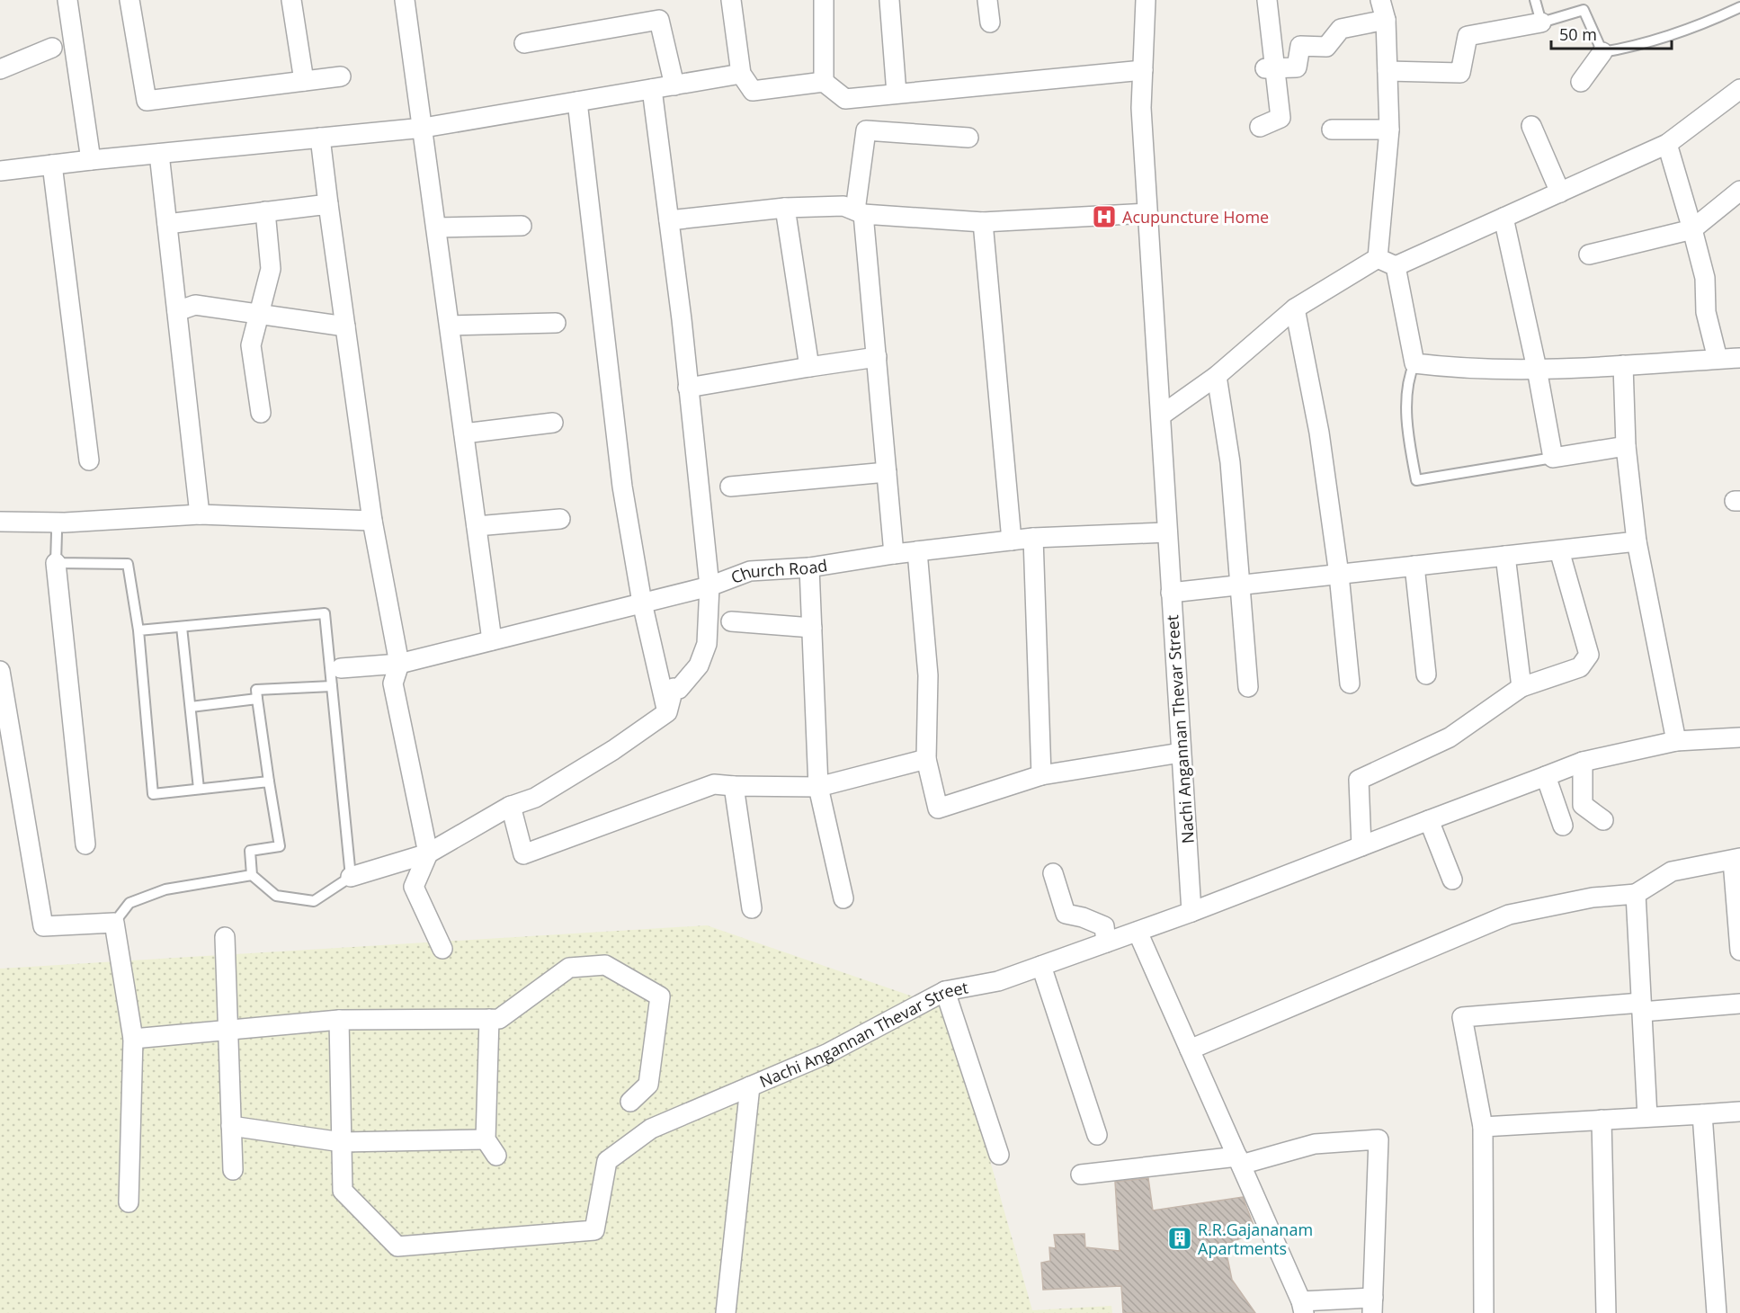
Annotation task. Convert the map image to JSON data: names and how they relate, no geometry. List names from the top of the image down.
{
  "streets": {
    "street": ["Church Road", "Nachi Angannan Thevar Street"]
  },
  "crossings": [
    ["Church Road", "Nachi Angannan Thevar Street"]
  ],
  "places": {
    "hospital": ["Acupuncture Home"],
    "building": ["R.R.Gajananam Apartments"]
  },
  "scale_bar": "50 m"
}
